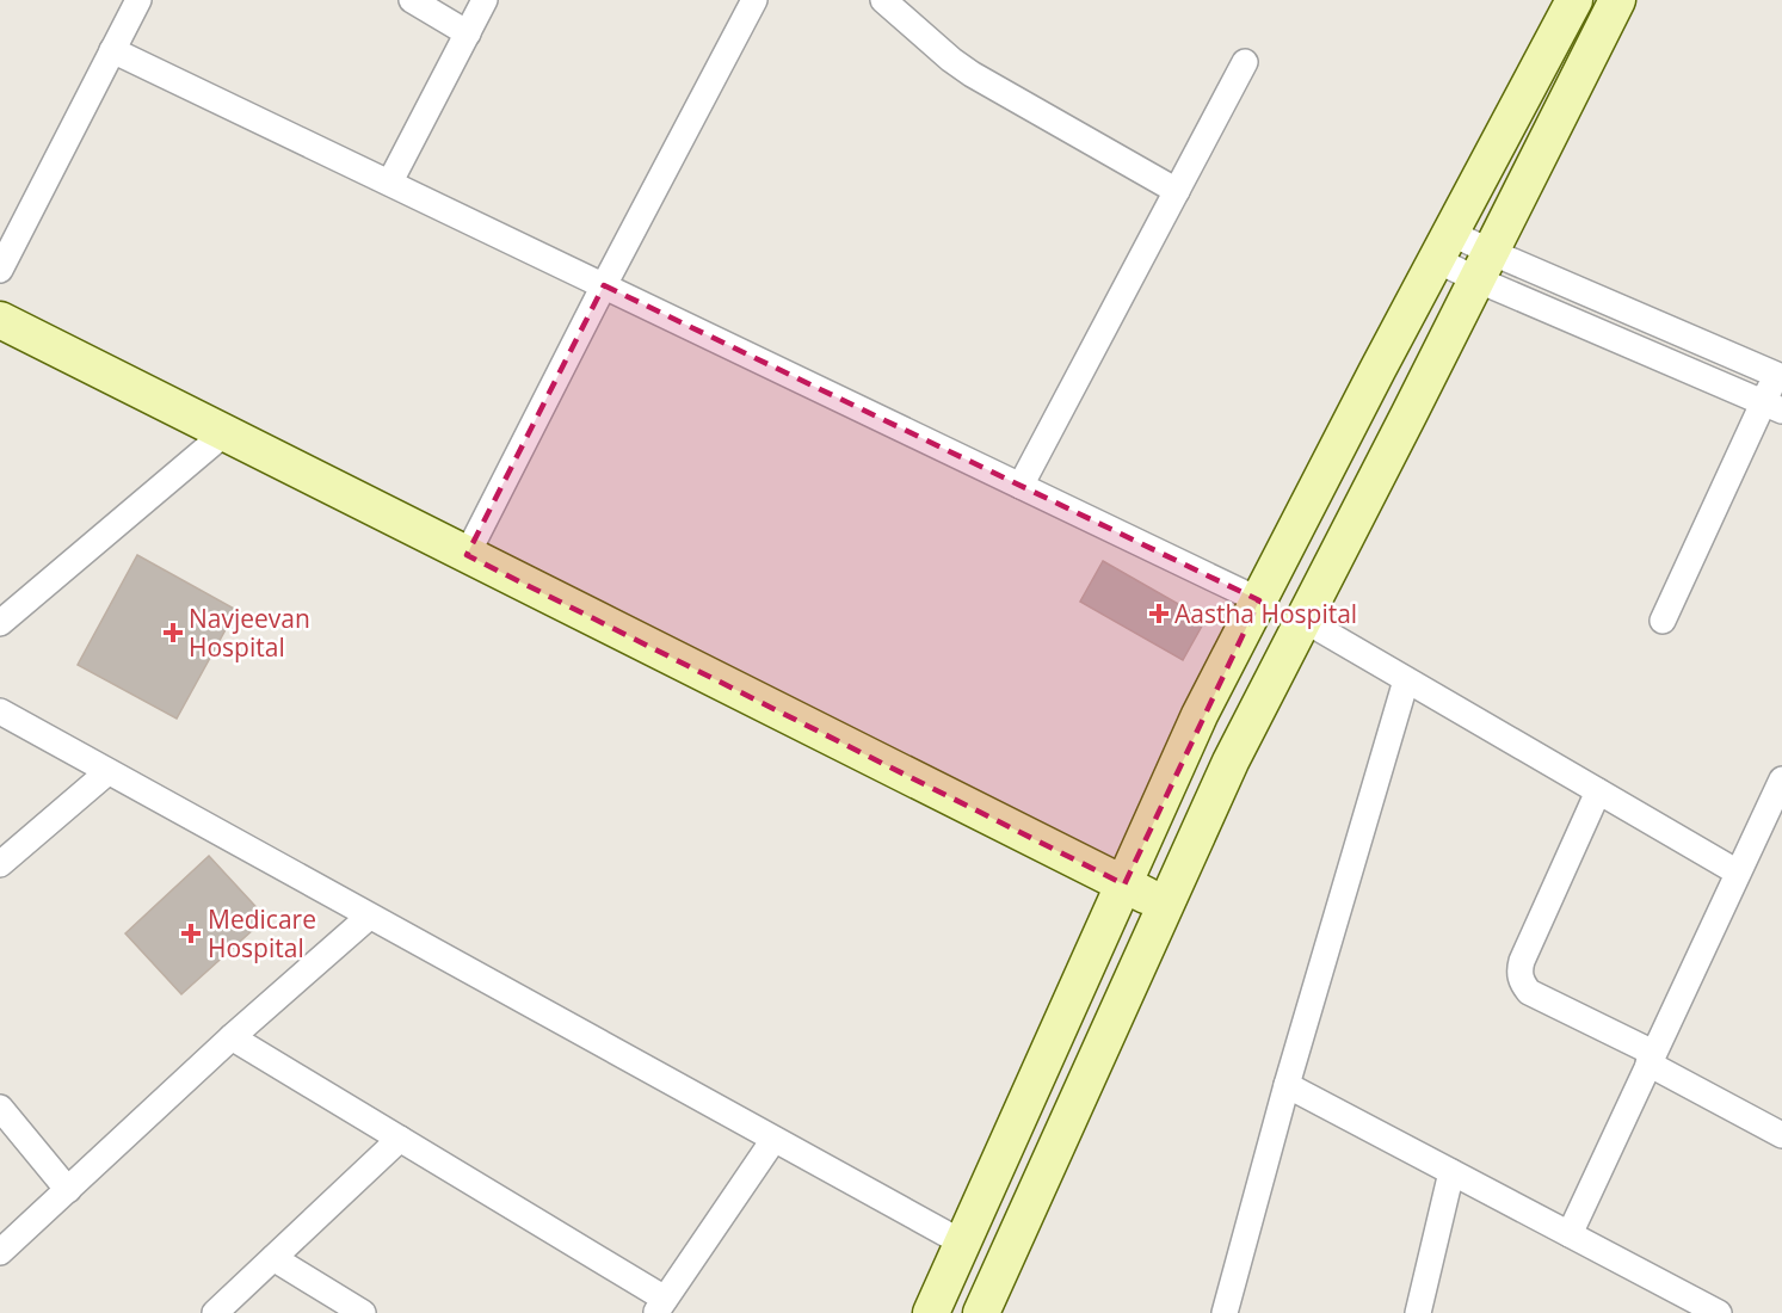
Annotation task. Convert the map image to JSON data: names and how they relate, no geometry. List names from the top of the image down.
{
  "places": {
    "health": ["Aastha Hospital", "Navjeevan Hospital", "Medicare Hospital"]
  }
}
